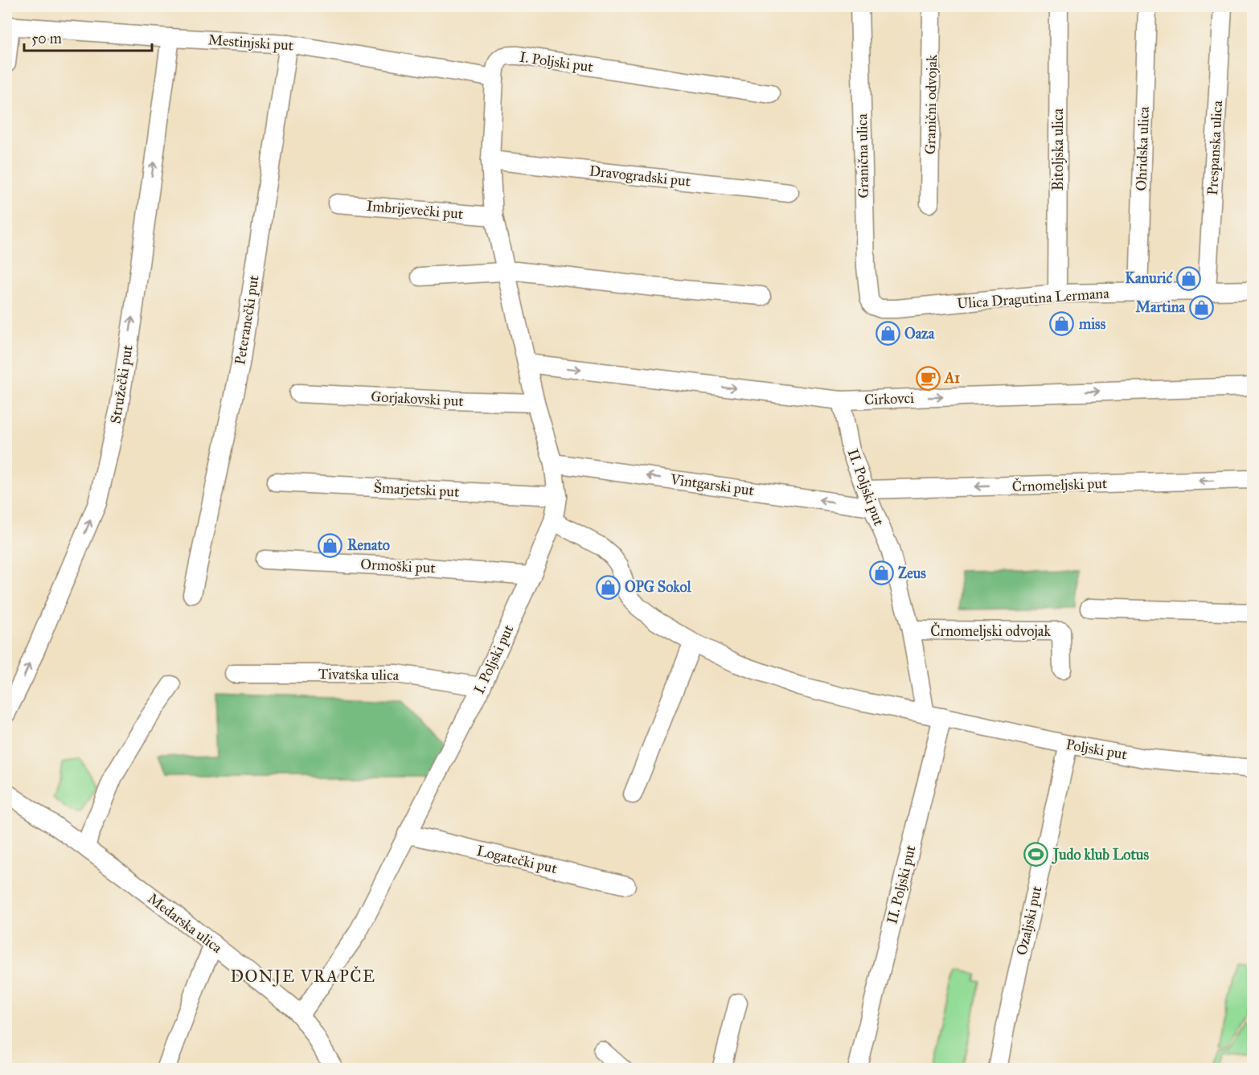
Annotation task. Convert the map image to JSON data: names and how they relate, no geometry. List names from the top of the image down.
{
  "streets": {
    "street": [
      "Mestinjski put",
      "I. Poljski put",
      "Granični odvojak",
      "Prespanska ulica",
      "Ohridska ulica",
      "Bitoljska ulica",
      "Granična ulica",
      "Dravogradski put",
      "Imbrijevečki put",
      "Ulica Dragutina Lermana",
      "Peteranečki put",
      "Stružečki put",
      "Gorjakovski put",
      "Cirkovci",
      "Vintgarski put",
      "Črnomeljski put",
      "II. Poljski put",
      "Šmarjetski put",
      "Ormoški put",
      "Črnomeljski odvojak",
      "Tivatska ulica",
      "Poljski put",
      "Logatečki put",
      "Ozaljski put",
      "Medarska ulica"
    ]
  },
  "crossings": [
    ["Mestinjski put", "I. Poljski put"],
    ["Mestinjski put", "Peteranečki put"],
    ["Mestinjski put", "Stružečki put"],
    ["I. Poljski put", "Dravogradski put"],
    ["I. Poljski put", "Imbrijevečki put"],
    ["I. Poljski put", "Gorjakovski put"],
    ["I. Poljski put", "Cirkovci"],
    ["I. Poljski put", "Vintgarski put"],
    ["I. Poljski put", "Šmarjetski put"],
    ["I. Poljski put", "Ormoški put"],
    ["I. Poljski put", "Tivatska ulica"],
    ["I. Poljski put", "Logatečki put"],
    ["I. Poljski put", "Medarska ulica"],
    ["Prespanska ulica", "Ulica Dragutina Lermana"],
    ["Ohridska ulica", "Ulica Dragutina Lermana"],
    ["Bitoljska ulica", "Ulica Dragutina Lermana"],
    ["Granična ulica", "Ulica Dragutina Lermana"],
    ["Cirkovci", "II. Poljski put"],
    ["Vintgarski put", "II. Poljski put"],
    ["Črnomeljski put", "II. Poljski put"],
    ["II. Poljski put", "Črnomeljski odvojak"],
    ["II. Poljski put", "Poljski put"],
    ["Poljski put", "Ozaljski put"]
  ],
  "one_way": ["Stružečki put", "Vintgarski put"],
  "districts": ["DONJE VRAPČE"],
  "places": {
    "shop": [
      "Kanurić",
      "Martina",
      "miss",
      "Oaza",
      "Renato",
      "Zeus",
      "OPG Sokol"
    ],
    "cafe": ["A1"],
    "sports": ["Judo klub Lotus"]
  },
  "scale_bar": "50 m"
}
